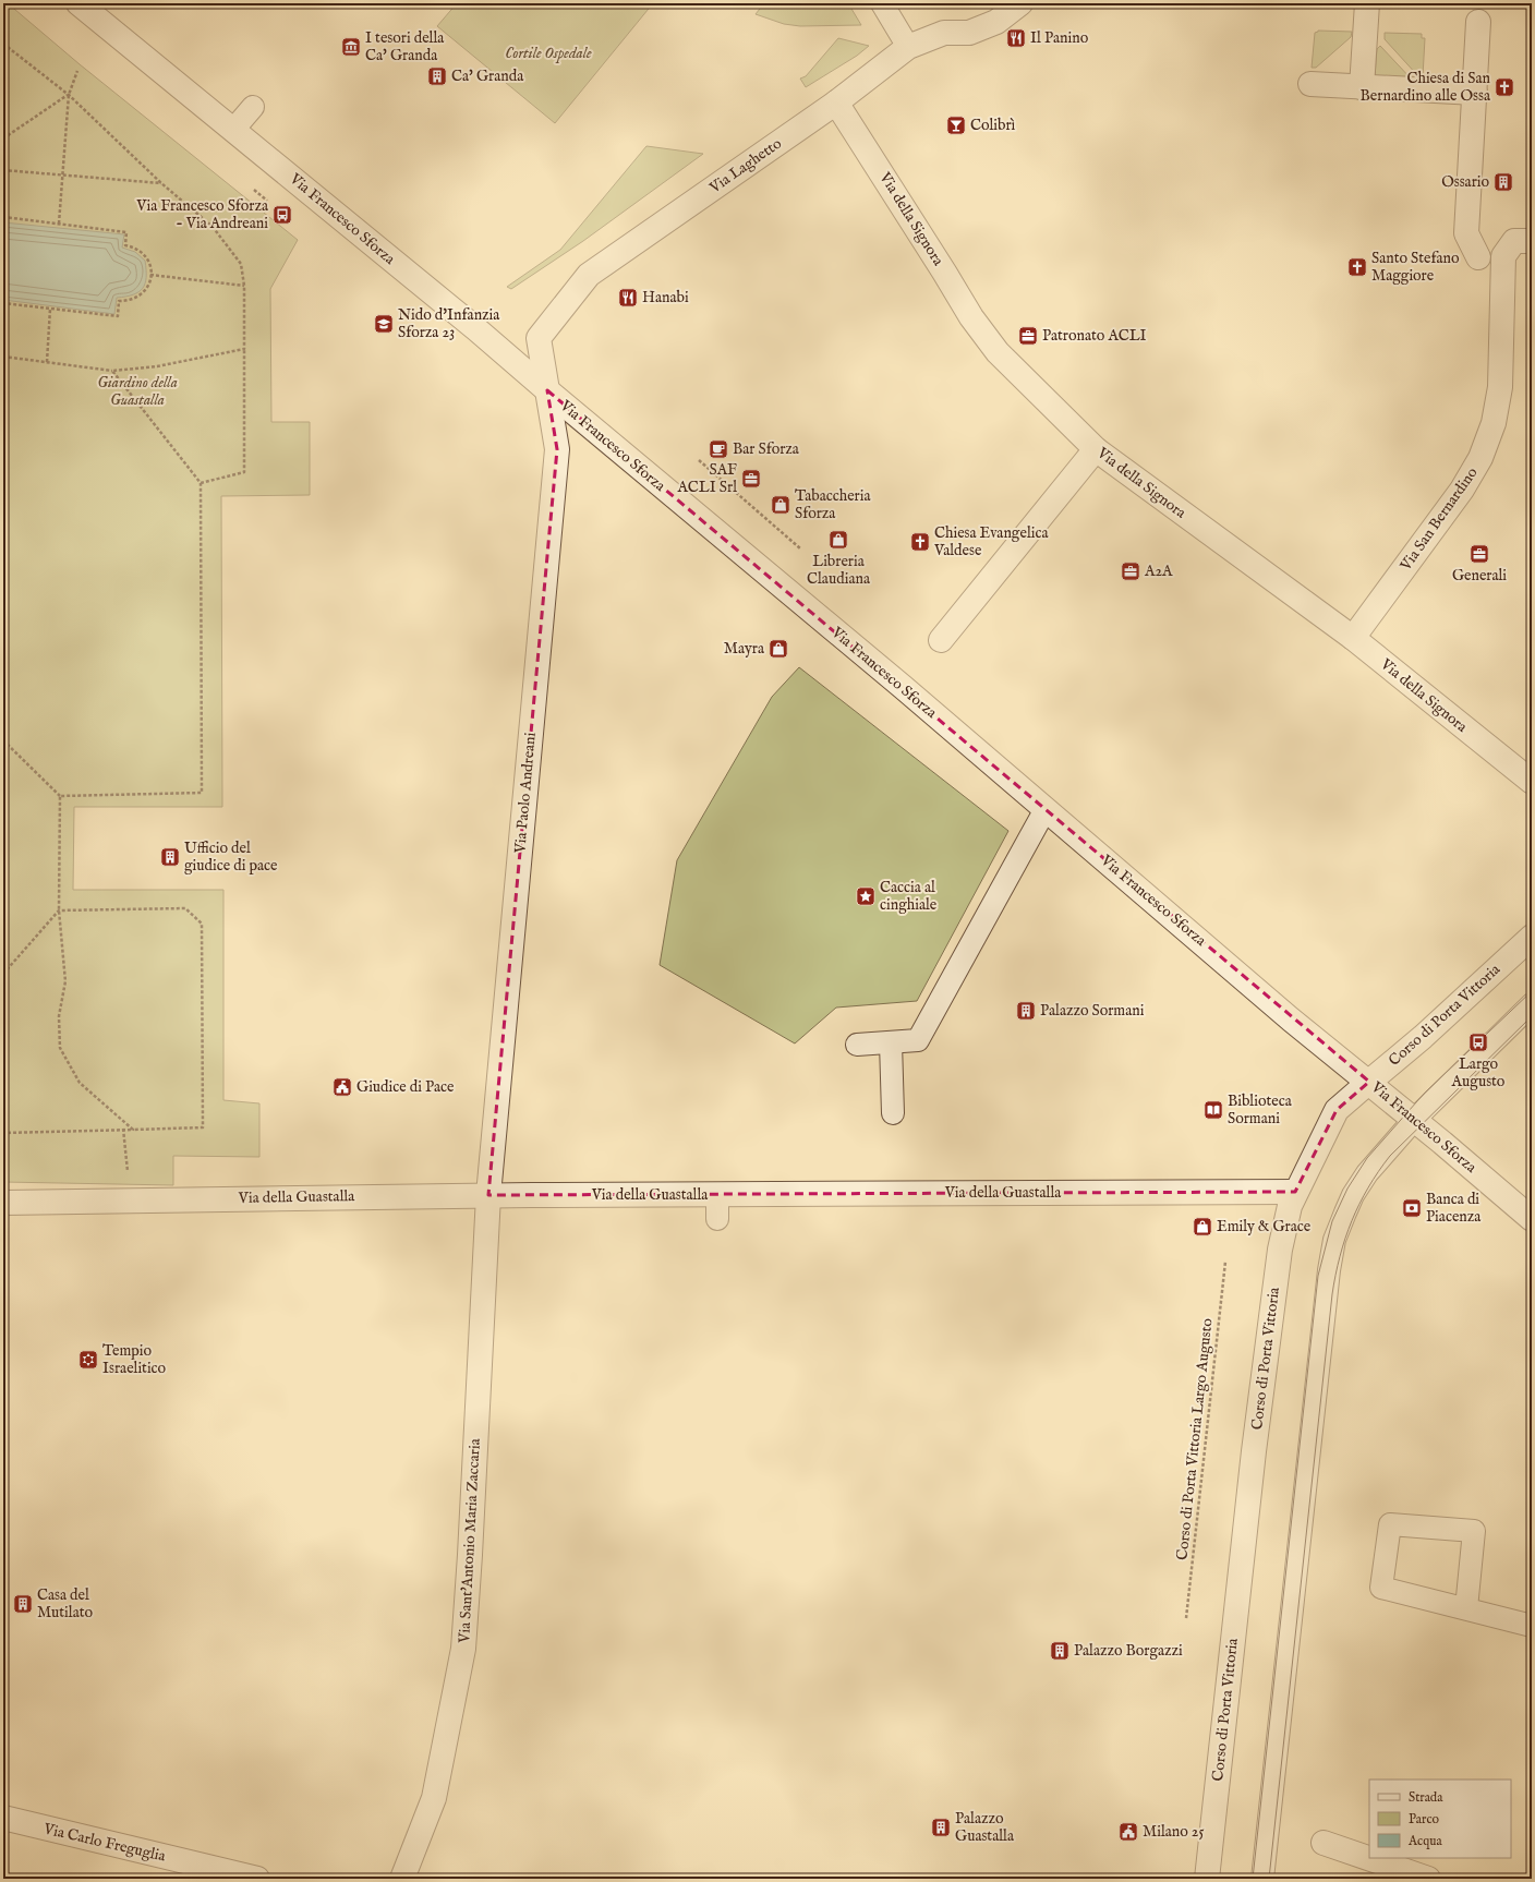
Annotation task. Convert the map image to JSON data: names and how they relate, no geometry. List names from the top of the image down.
{
  "streets": {
    "street": [
      "Via Laghetto",
      "Via Francesco Sforza",
      "Via della Signora",
      "Via San Bernardino",
      "Via Paolo Andreani",
      "Corso di Porta Vittoria",
      "Via della Guastalla",
      "Via Sant'Antonio Maria Zaccaria",
      "Via Carlo Freguglia"
    ],
    "path": ["Corso di Porta Vittoria Largo Augusto"]
  },
  "crossings": [
    ["Via Laghetto", "Via Francesco Sforza"],
    ["Via Laghetto", "Via della Signora"],
    ["Via Laghetto", "Via Paolo Andreani"],
    ["Via Francesco Sforza", "Via Paolo Andreani"],
    ["Via Francesco Sforza", "Corso di Porta Vittoria"],
    ["Via della Signora", "Via San Bernardino"],
    ["Via Paolo Andreani", "Via della Guastalla"],
    ["Via Paolo Andreani", "Via Sant'Antonio Maria Zaccaria"],
    ["Corso di Porta Vittoria", "Via della Guastalla"],
    ["Via della Guastalla", "Via Sant'Antonio Maria Zaccaria"]
  ],
  "parks": ["Cortile Ospedale", "Giardino della Guastalla"],
  "places": {
    "restaurant": ["Il Panino", "Hanabi"],
    "museum": ["I tesori della Ca' Granda"],
    "building": [
      "Ca' Granda",
      "Ossario",
      "Ufficio del giudice di pace",
      "Palazzo Sormani",
      "Casa del Mutilato",
      "Palazzo Borgazzi",
      "Palazzo Guastalla"
    ],
    "church": ["Chiesa di San Bernardino alle Ossa", "Santo Stefano Maggiore", "Chiesa Evangelica Valdese"],
    "bar": ["Colibrì"],
    "bus stop": ["Via Francesco Sforza - Via Andreani", "Largo Augusto"],
    "school or university": ["Nido d'Infanzia Sforza 23"],
    "office": [
      "Patronato ACLI",
      "SAF ACLI Srl",
      "Generali",
      "A2A"
    ],
    "cafe": ["Bar Sforza"],
    "shop": [
      "Tabaccheria Sforza",
      "Libreria Claudiana",
      "Mayra",
      "Emily & Grace"
    ],
    "place": ["Caccia al cinghiale"],
    "public building": ["Giudice di Pace", "Milano 25"],
    "library": ["Biblioteca Sormani"],
    "bank": ["Banca di Piacenza"],
    "synagogue": ["Tempio Israelitico"]
  },
  "legend": ["Strada", "Parco", "Acqua"]
}
